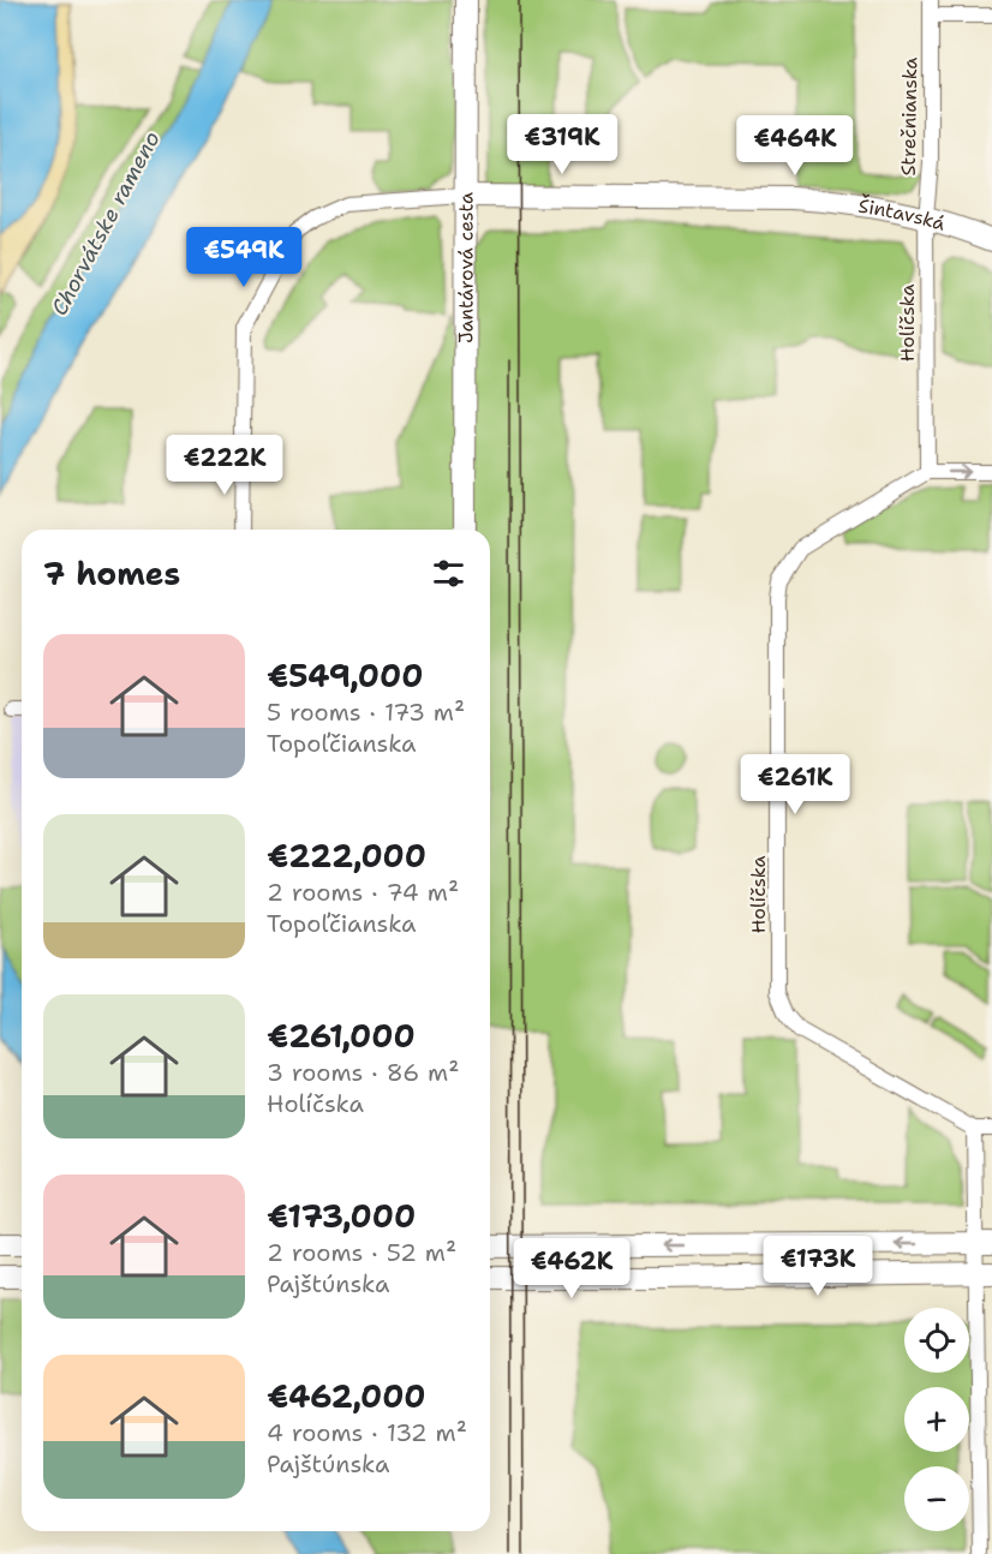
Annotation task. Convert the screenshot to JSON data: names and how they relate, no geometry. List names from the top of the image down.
{
  "streets": {
    "street": [
      "Strečnianska",
      "Šintavská",
      "Jantárová cesta",
      "Holíčska"
    ]
  },
  "crossings": [
    ["Strečnianska", "Šintavská"],
    ["Strečnianska", "Holíčska"],
    ["Šintavská", "Jantárová cesta"],
    ["Šintavská", "Holíčska"]
  ],
  "water": ["Chorvátske rameno"],
  "page": {
    "price": [
      "€319K",
      "€464K",
      "€549K",
      "€222K",
      "€261K",
      "€173K",
      "€462K"
    ],
    "heading": "7 homes",
    "list": [
      {
        "name": "€549,000",
        "note": "5 rooms · 173 m² · Topoľčianska"
      },
      {
        "name": "€222,000",
        "note": "2 rooms · 74 m² · Topoľčianska"
      },
      {
        "name": "€261,000",
        "note": "3 rooms · 86 m² · Holíčska"
      },
      {
        "name": "€173,000",
        "note": "2 rooms · 52 m² · Pajštúnska"
      },
      {
        "name": "€462,000",
        "note": "4 rooms · 132 m² · Pajštúnska"
      }
    ],
    "map_buttons": ["+", "−"]
  }
}
